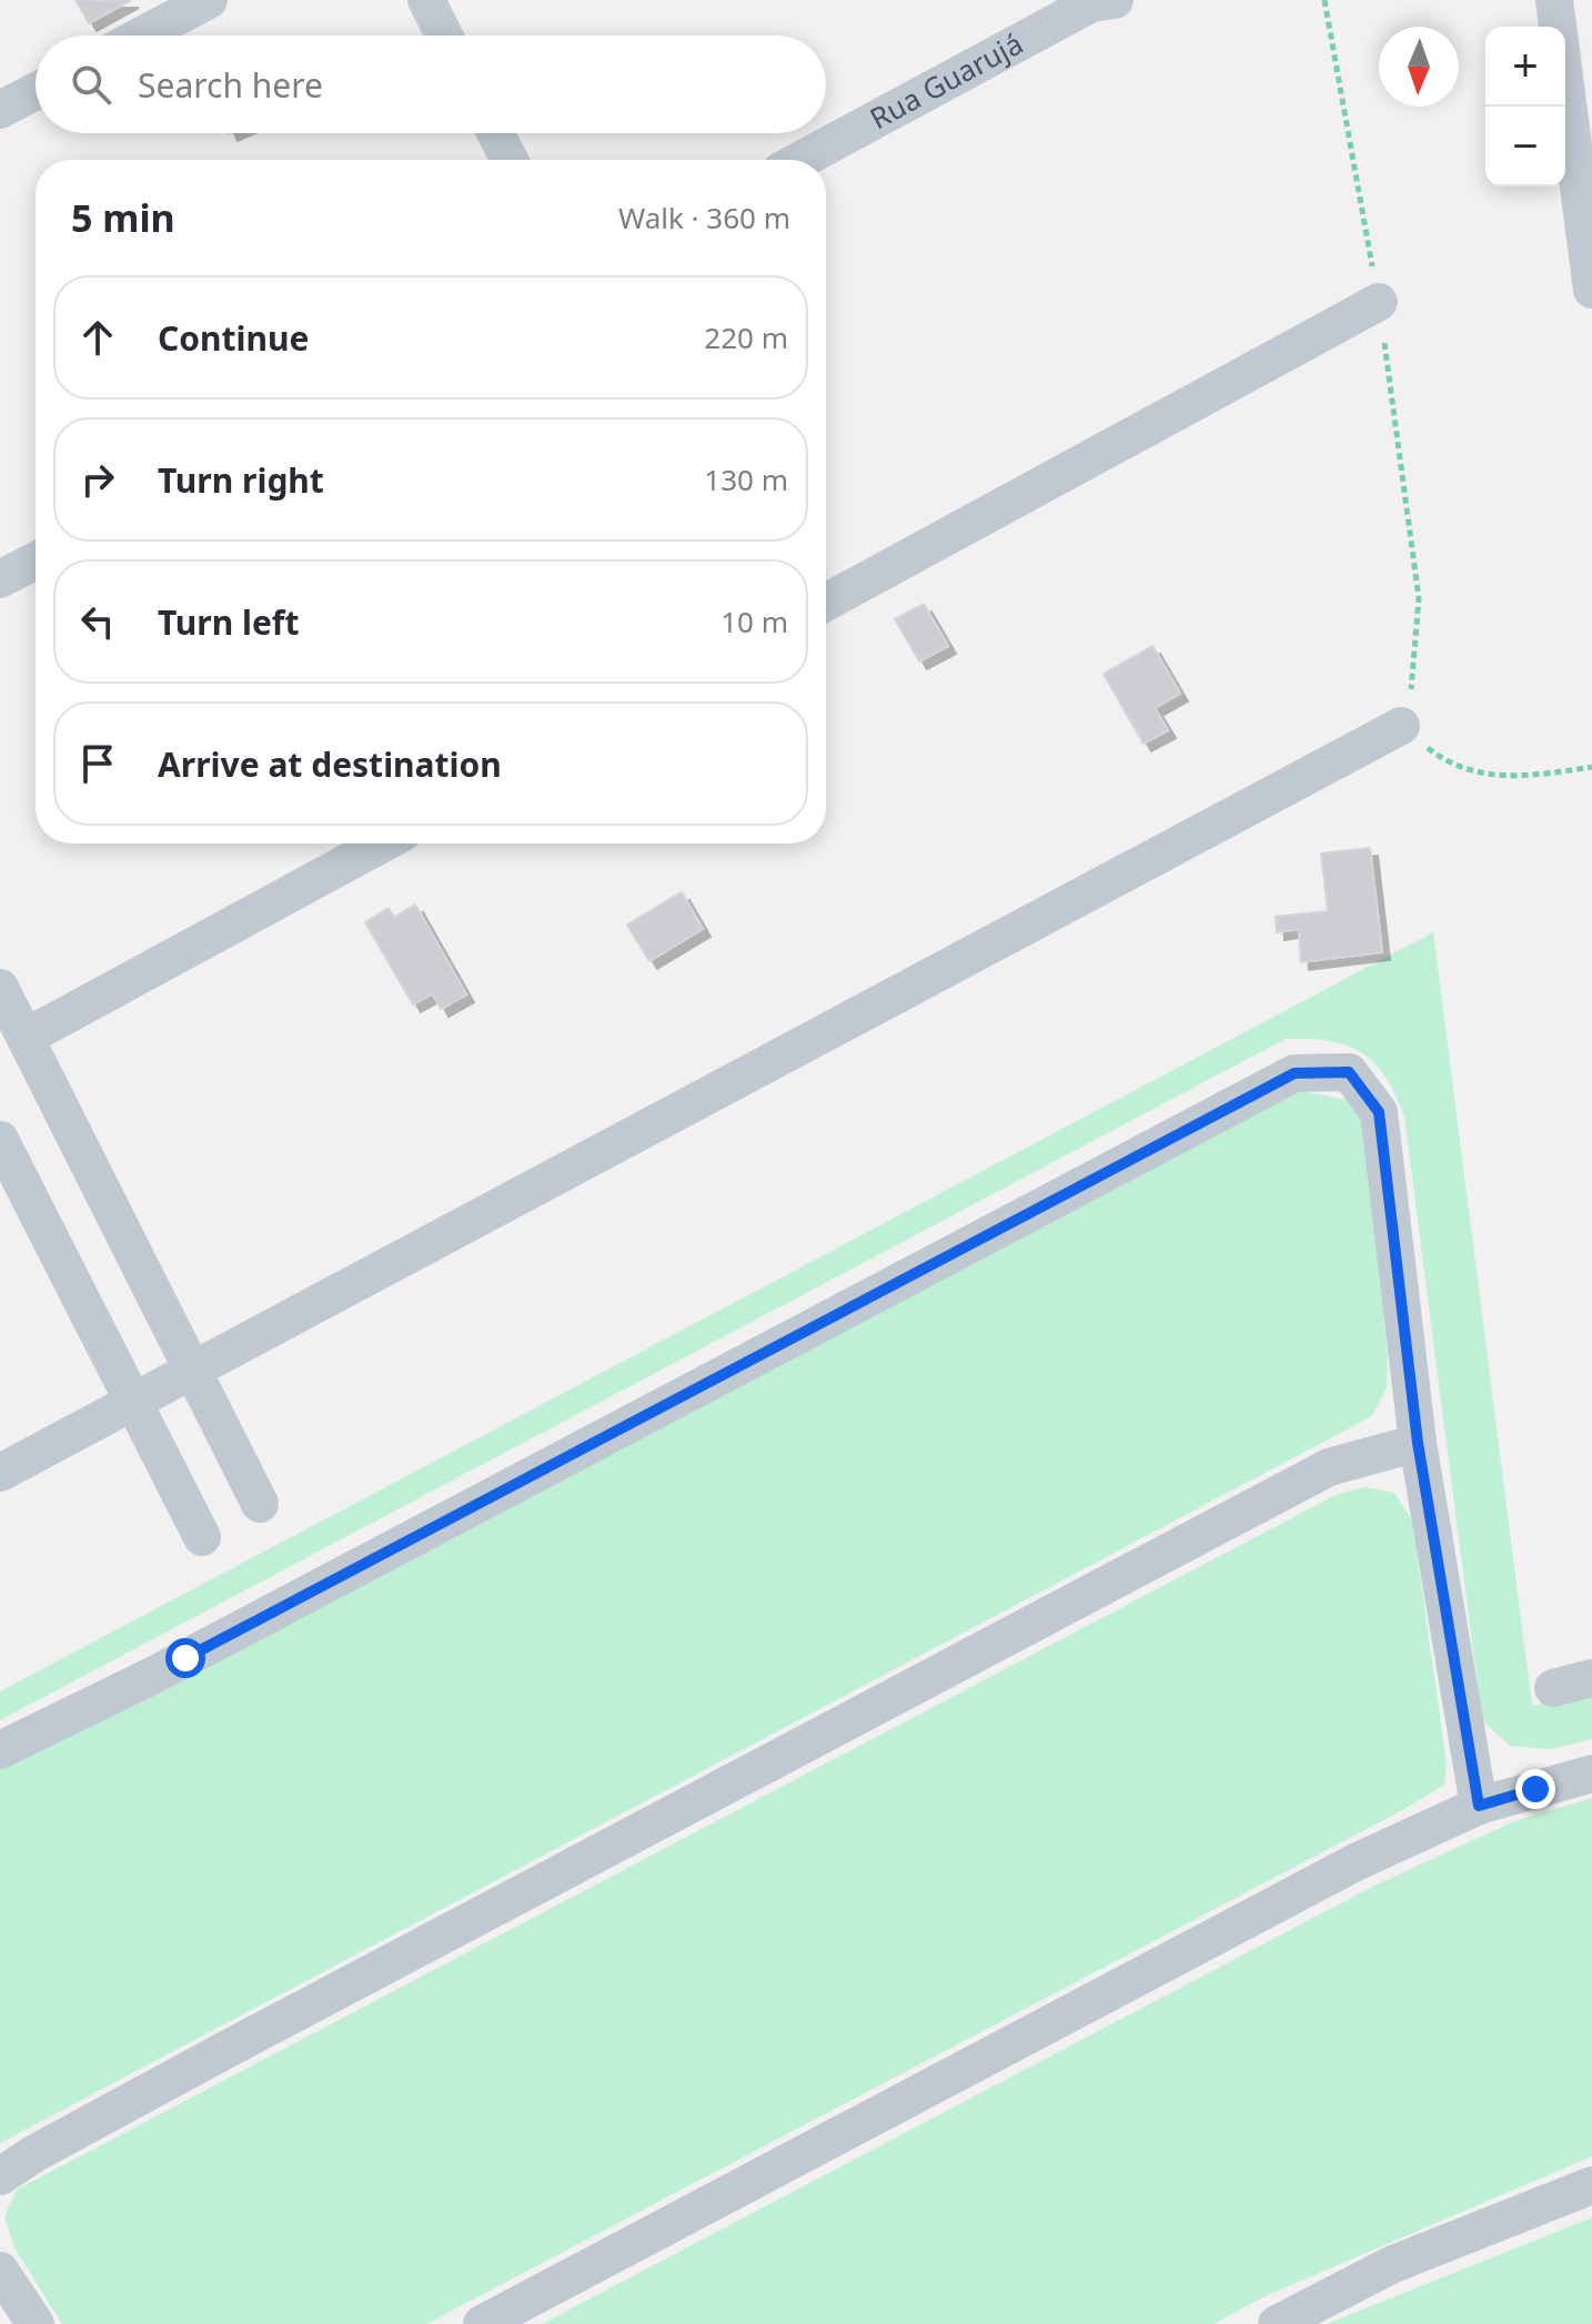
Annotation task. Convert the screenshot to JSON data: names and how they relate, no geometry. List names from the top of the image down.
{
  "streets": {
    "street": ["Rua Guarujá"]
  },
  "north": "bottom",
  "page": {
    "map_buttons": ["+", "−"],
    "search": "Search here",
    "heading": ["5 min", "Walk · 360 m"],
    "list": [
      ["Continue", "220 m"],
      ["Turn right", "130 m"],
      ["Turn left", "10 m"],
      "Arrive at destination"
    ]
  }
}
